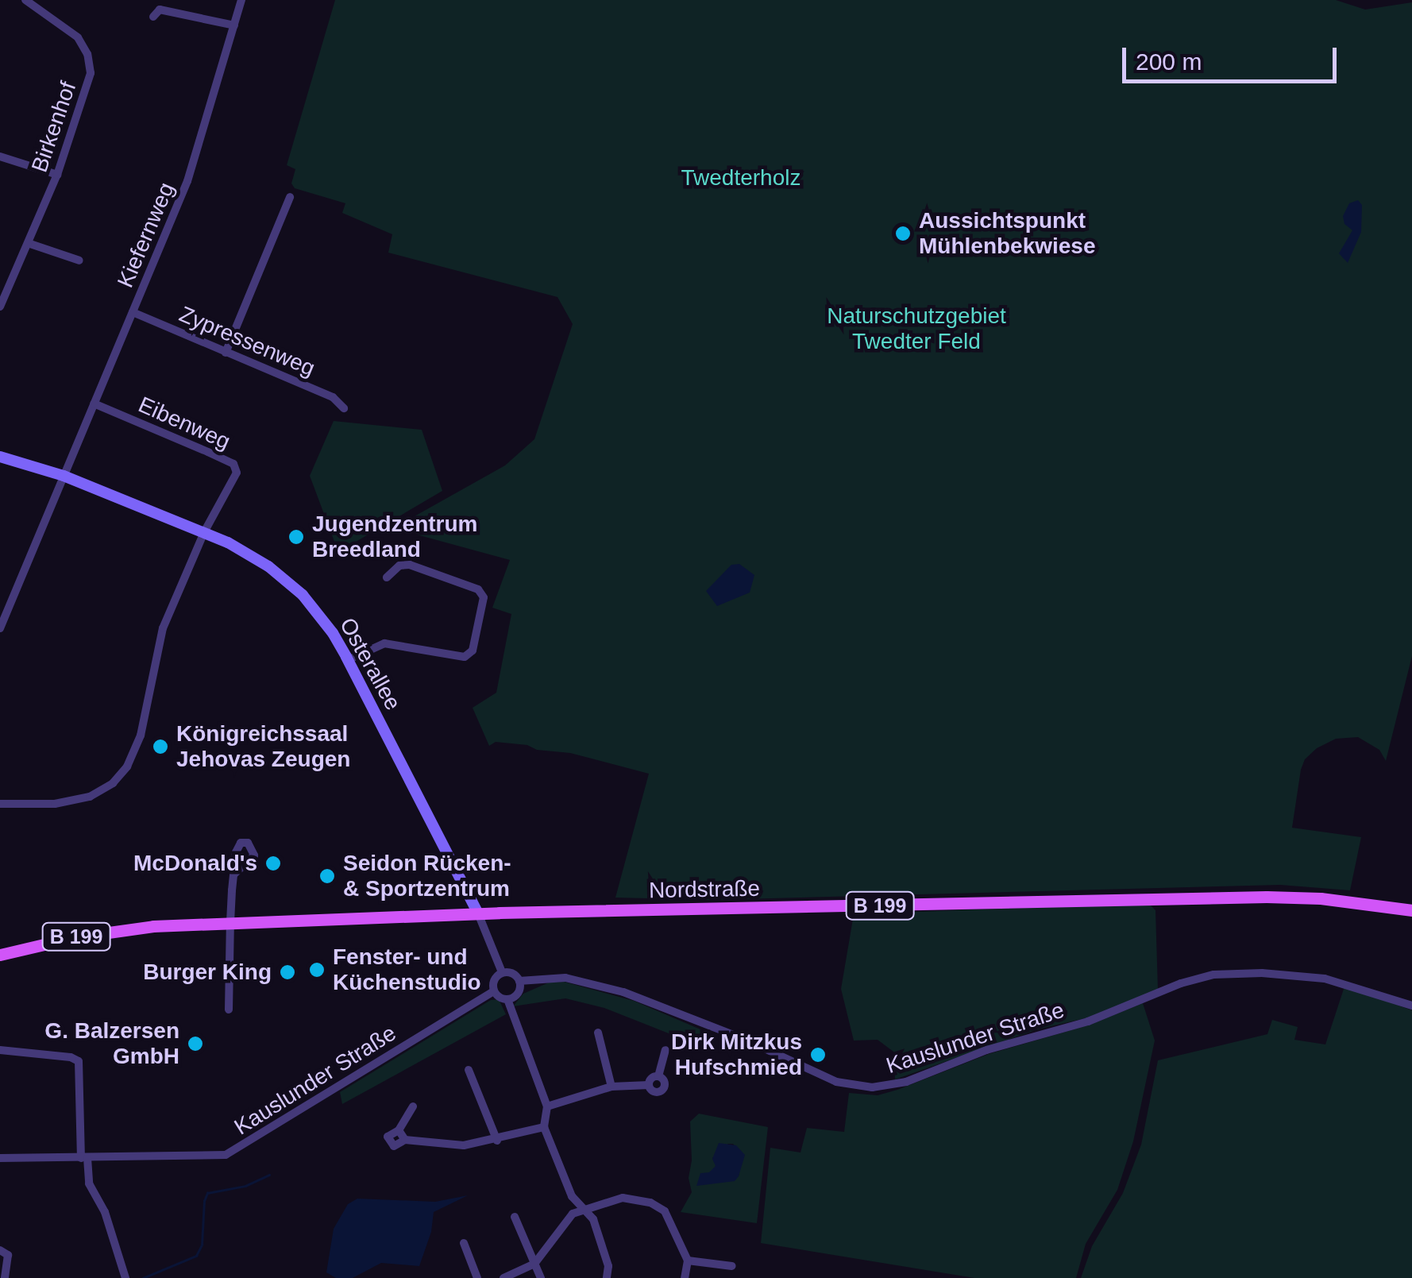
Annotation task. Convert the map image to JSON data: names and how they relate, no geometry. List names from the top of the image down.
{
  "streets": {
    "main road": ["Nordstraße", "B 199"],
    "street": [
      "Birkenhof",
      "Kiefernweg",
      "Zypressenweg",
      "Eibenweg",
      "Osterallee",
      "Kauslunder Straße"
    ]
  },
  "crossings": [
    ["Kiefernweg", "Zypressenweg"],
    ["Kiefernweg", "Eibenweg"],
    ["Kiefernweg", "Osterallee"],
    ["Eibenweg", "Osterallee"],
    ["Osterallee", "Nordstraße"],
    ["Osterallee", "Kauslunder Straße"]
  ],
  "parks": ["Twedterholz", "Naturschutzgebiet Twedter Feld"],
  "places": [
    "Aussichtspunkt Mühlenbekwiese",
    "Jugendzentrum Breedland",
    "Königreichssaal Jehovas Zeugen",
    "McDonald's",
    "Seidon Rücken- & Sportzentrum",
    "Fenster- und Küchenstudio",
    "Burger King",
    "G. Balzersen GmbH",
    "Dirk Mitzkus Hufschmied"
  ],
  "scale_bar": "200 m"
}
